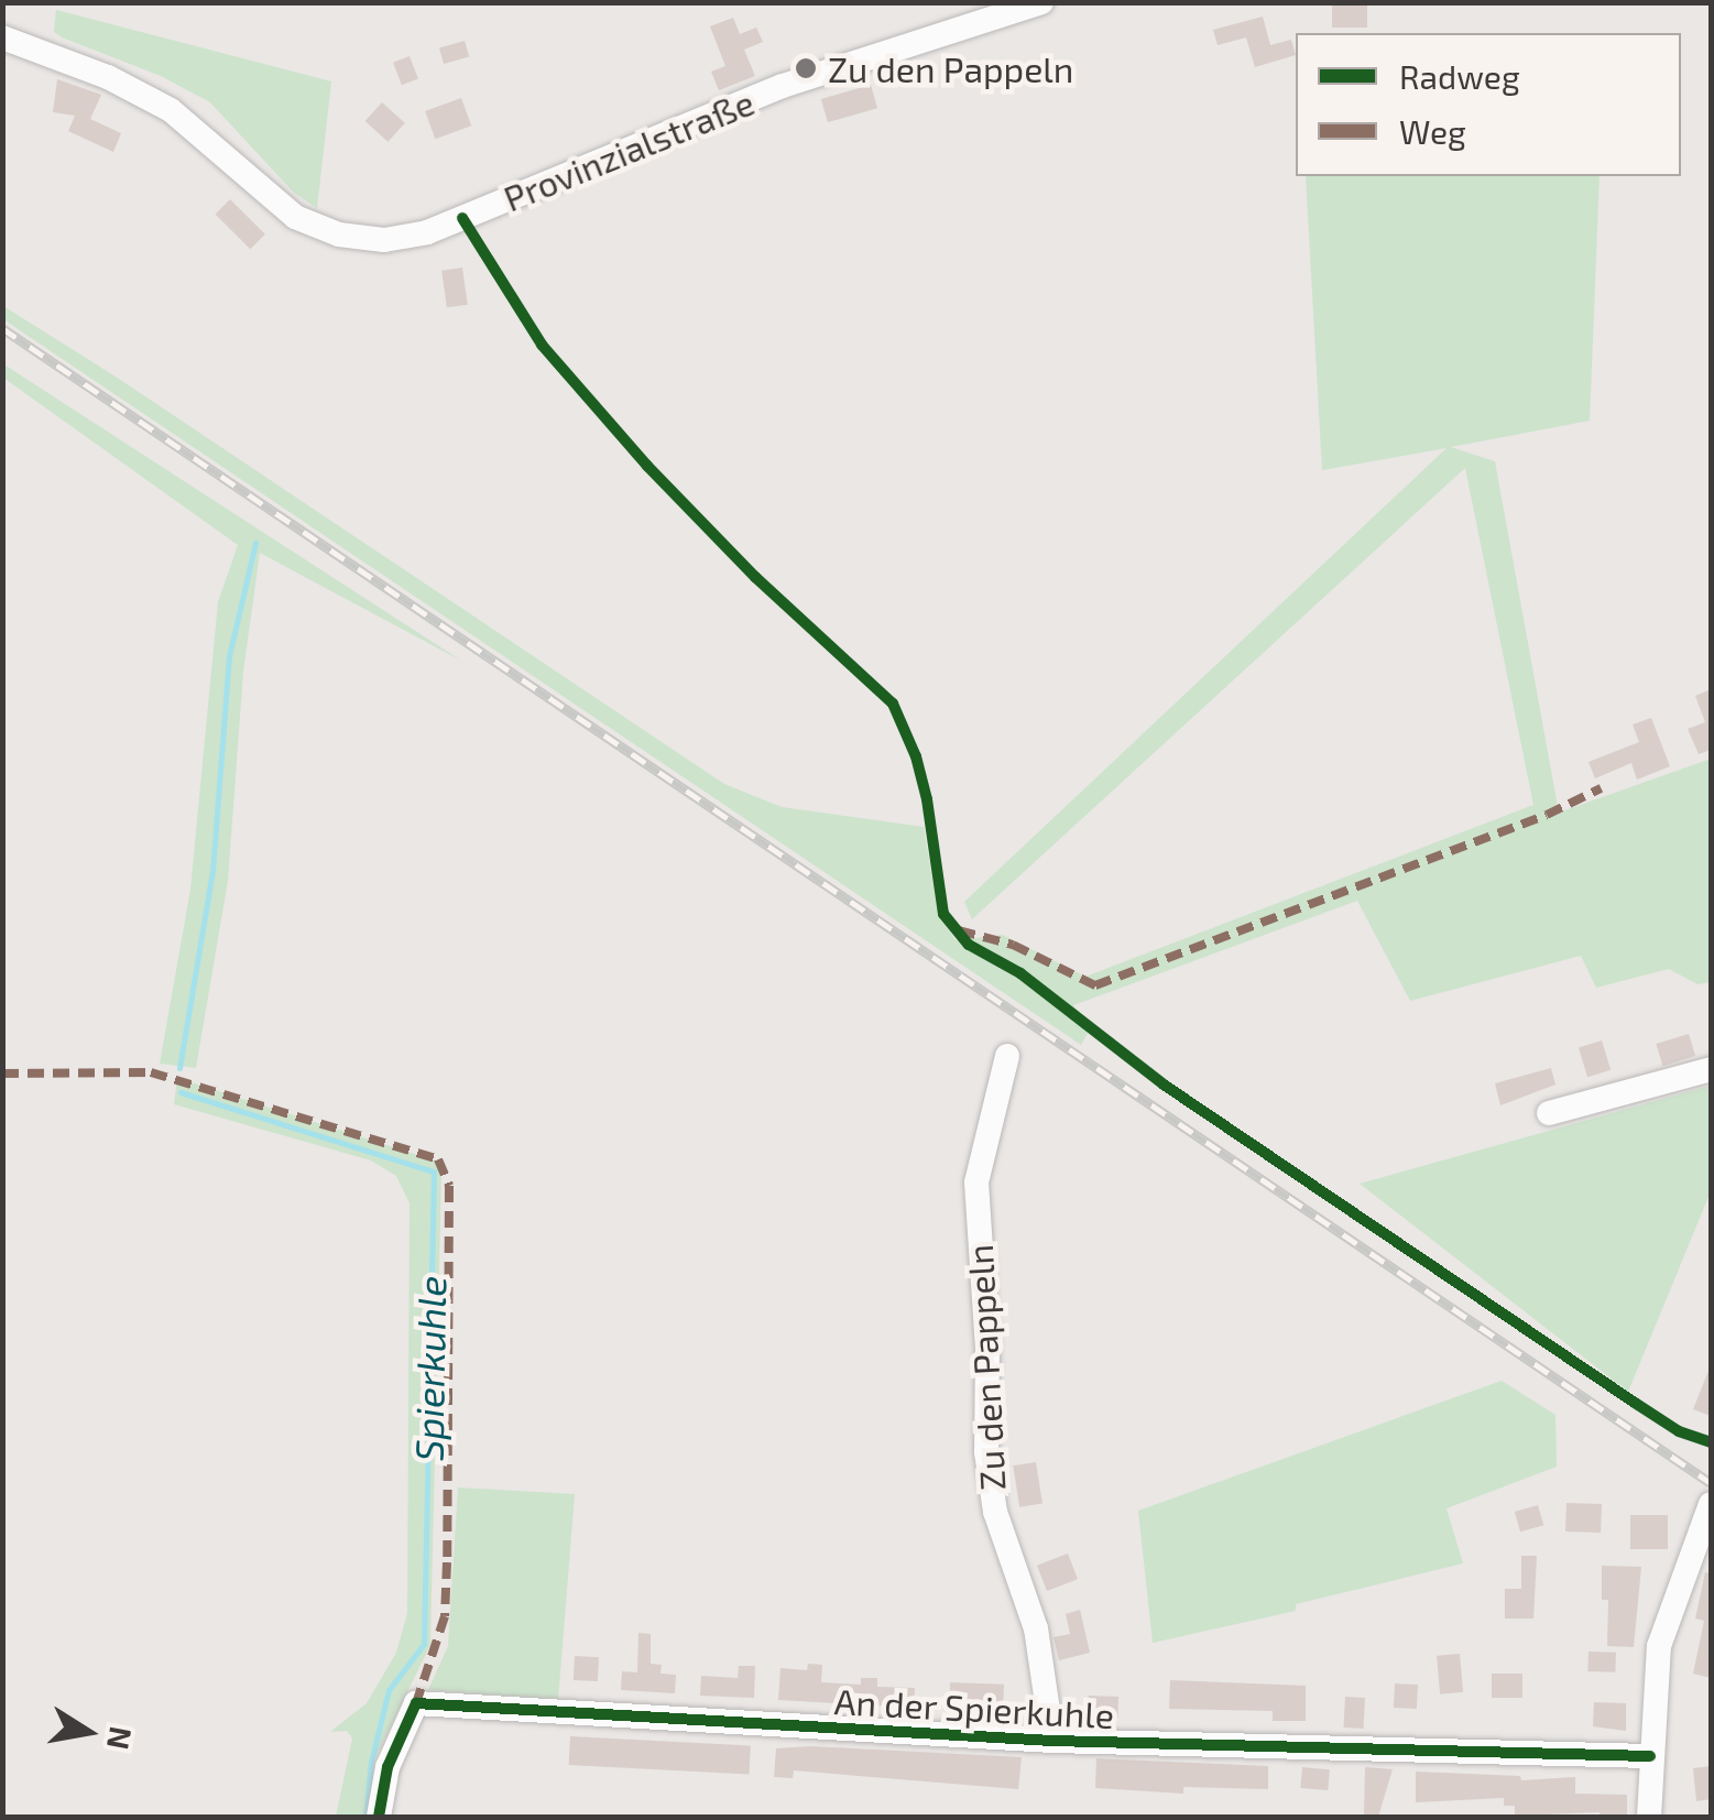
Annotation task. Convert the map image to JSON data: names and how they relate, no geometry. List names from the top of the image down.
{
  "streets": {
    "street": ["Provinzialstraße", "Zu den Pappeln", "An der Spierkuhle"]
  },
  "crossings": [
    ["Zu den Pappeln", "An der Spierkuhle"]
  ],
  "water": ["Spierkuhle"],
  "places": ["Zu den Pappeln"],
  "legend": ["Radweg", "Weg"],
  "north": "right"
}
